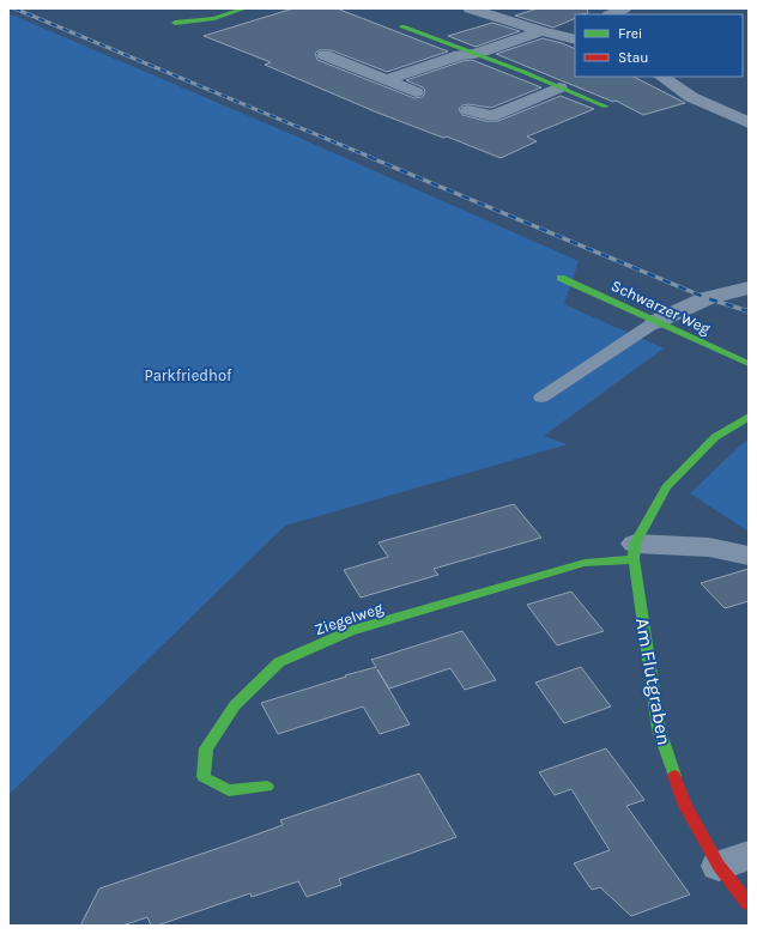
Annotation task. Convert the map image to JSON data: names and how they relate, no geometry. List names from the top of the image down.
{
  "streets": {
    "street": ["Schwarzer Weg", "Ziegelweg", "Am Flutgraben"]
  },
  "crossings": [
    ["Ziegelweg", "Am Flutgraben"]
  ],
  "parks": ["Parkfriedhof"],
  "legend": ["Frei", "Stau"]
}
